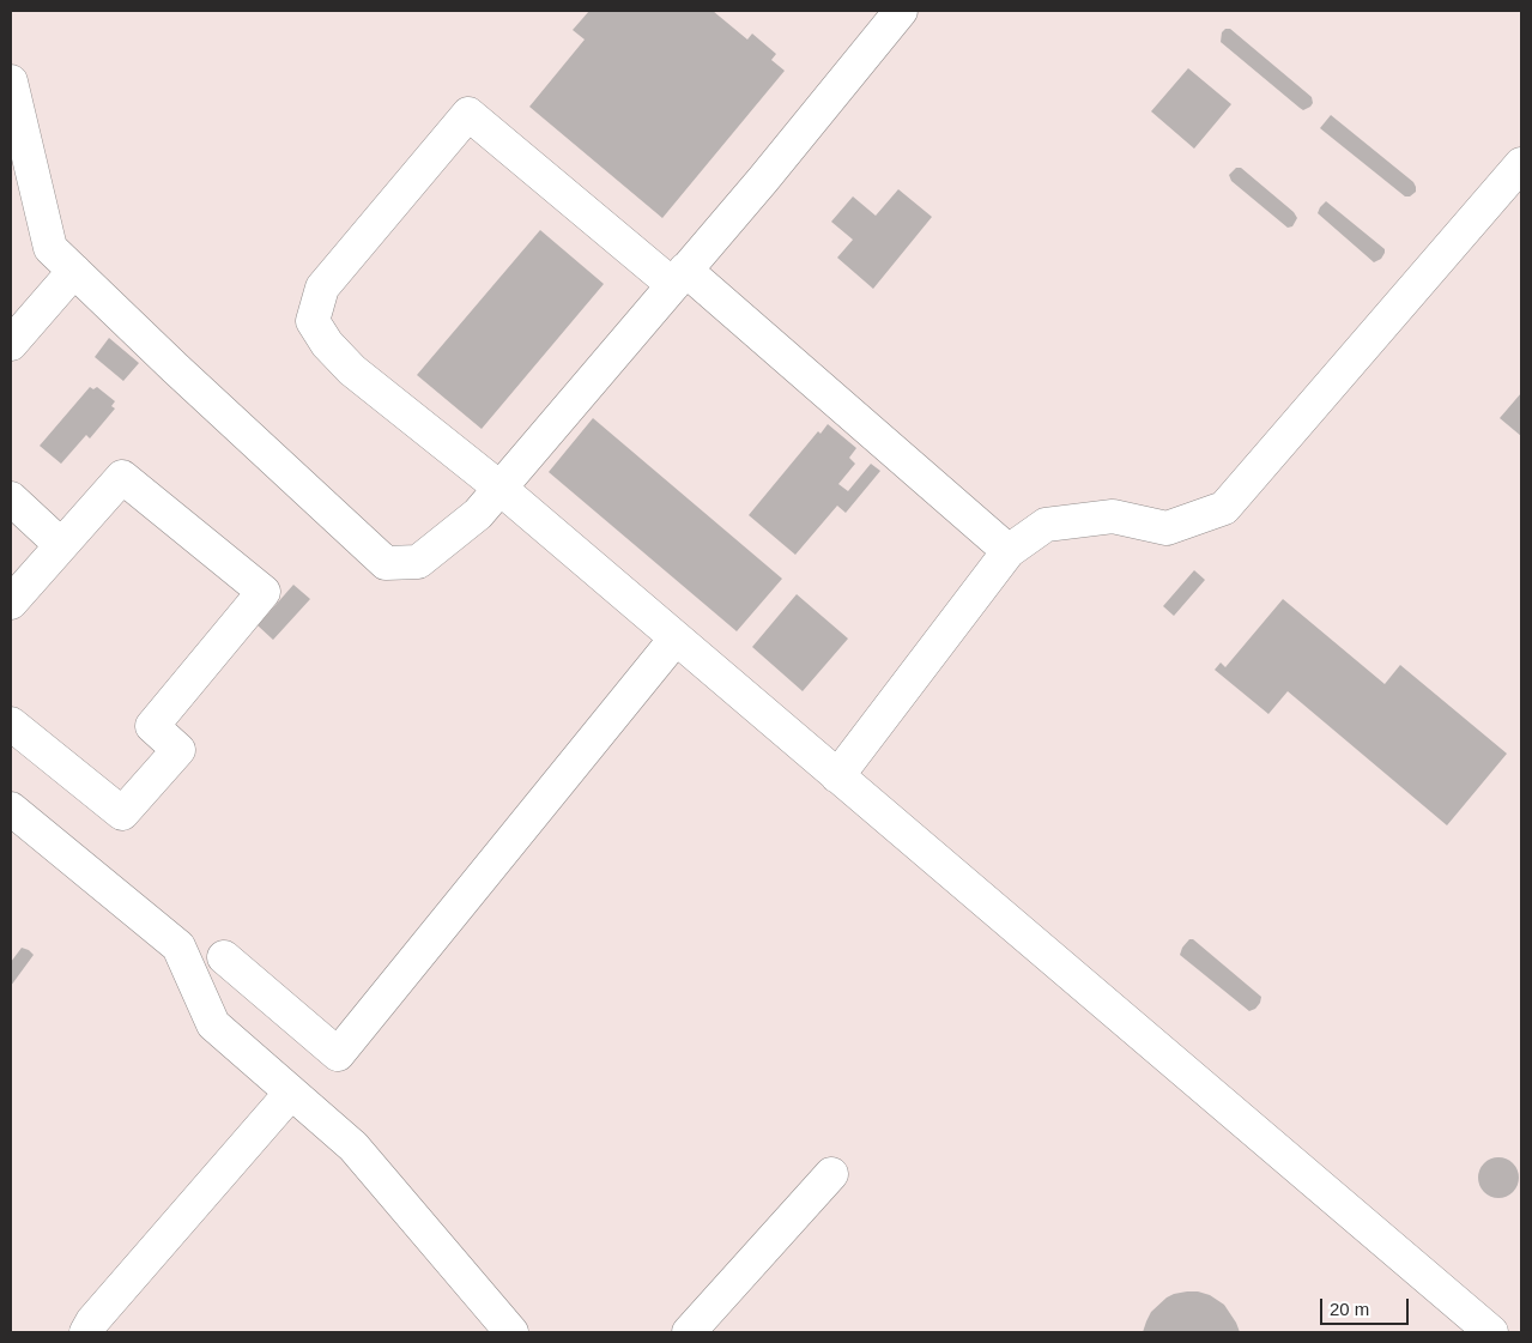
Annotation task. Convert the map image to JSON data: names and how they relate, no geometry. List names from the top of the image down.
{
  "scale_bar": "20 m"
}
